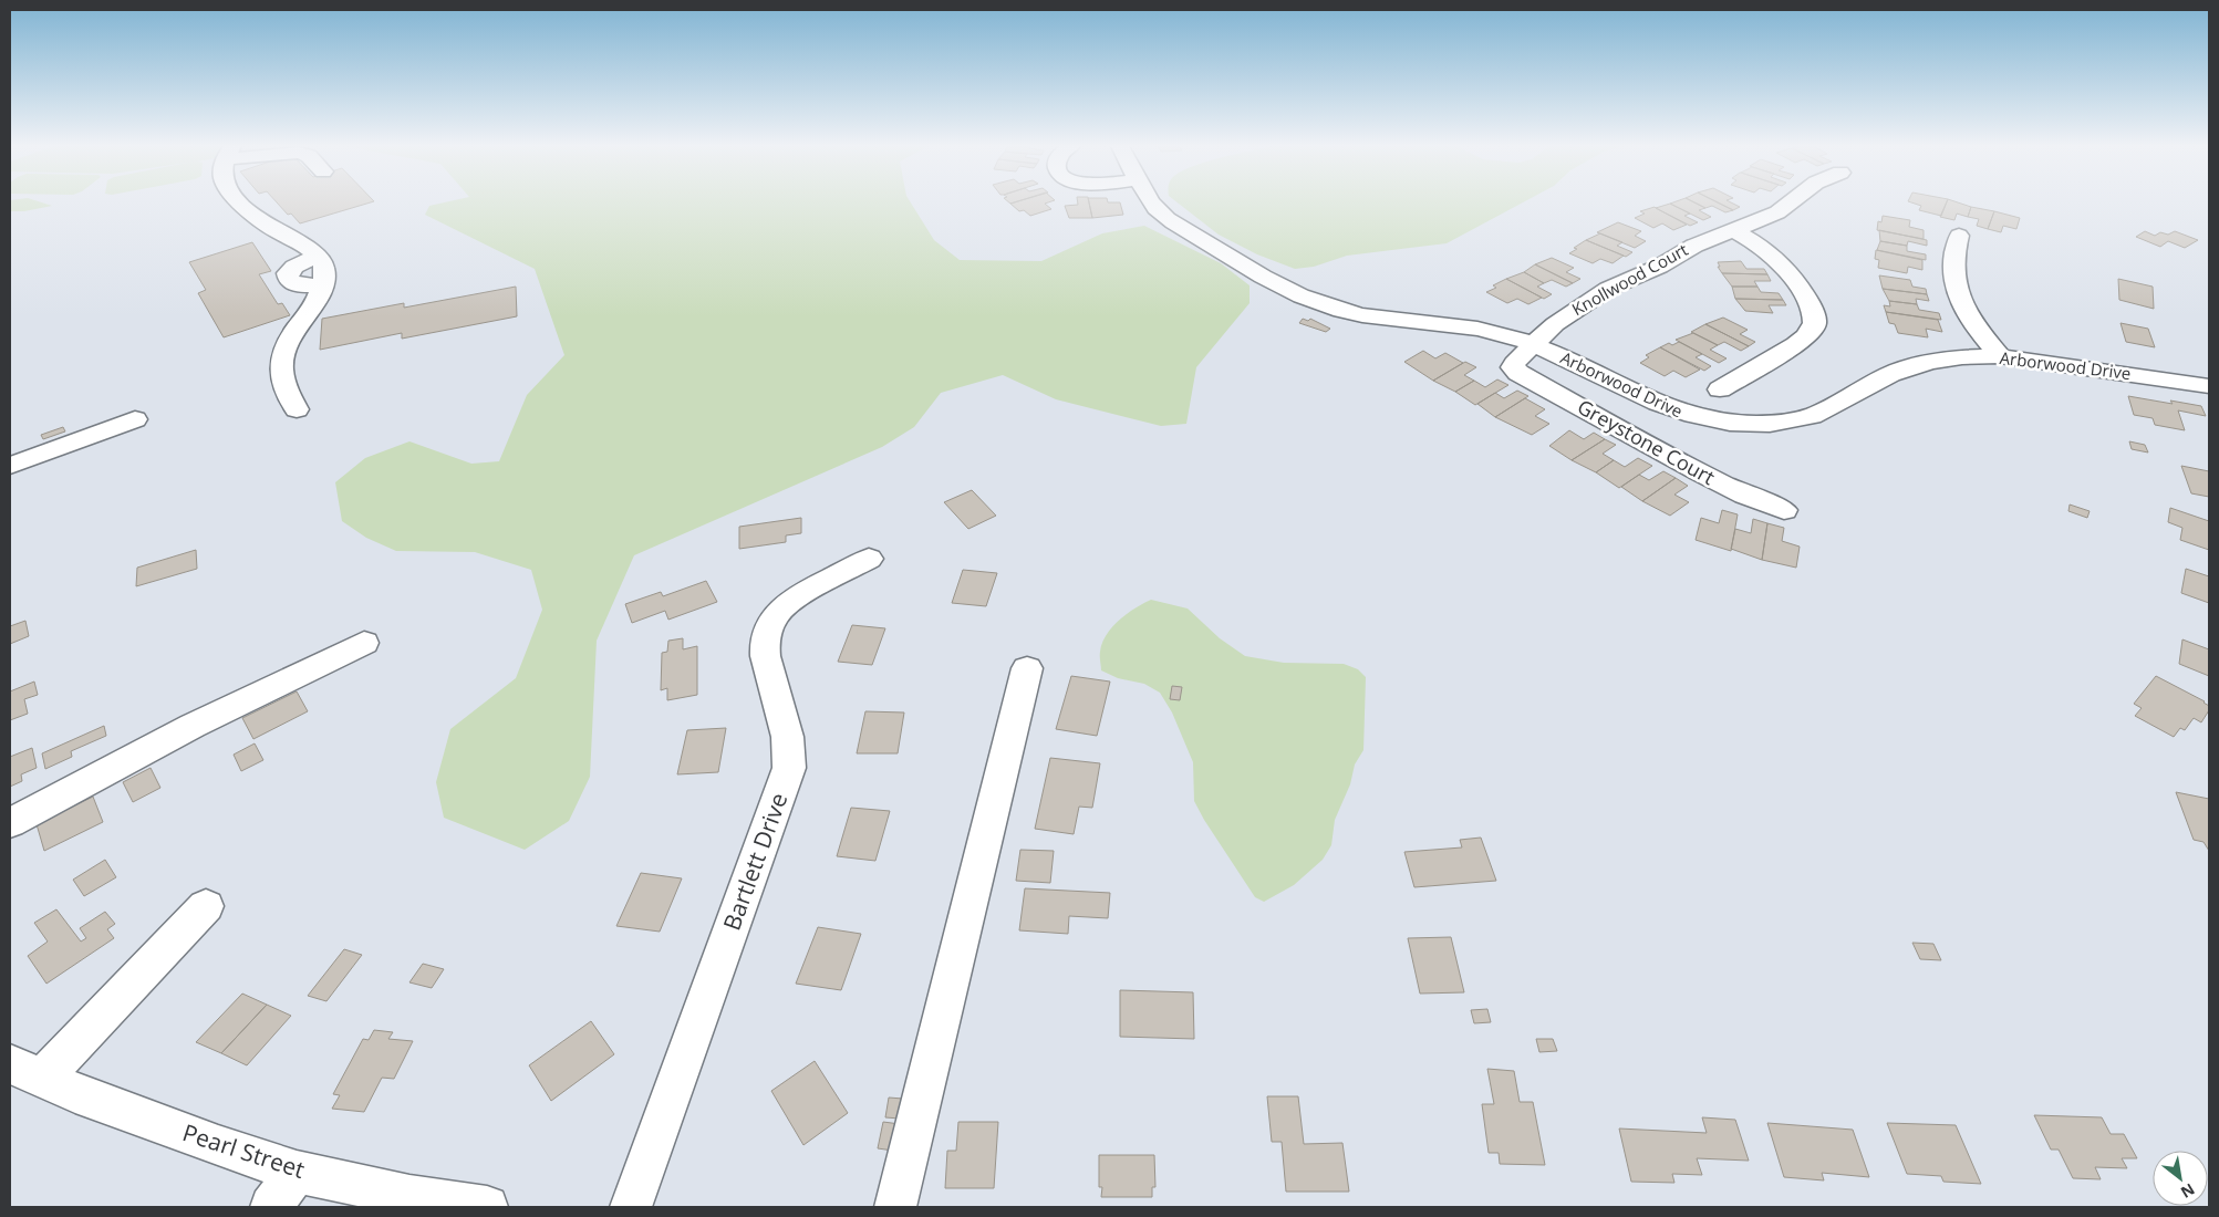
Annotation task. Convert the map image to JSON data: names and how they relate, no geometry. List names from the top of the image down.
{
  "streets": {
    "street": [
      "Knollwood Court",
      "Arborwood Drive",
      "Greystone Court",
      "Bartlett Drive",
      "Pearl Street"
    ]
  },
  "crossings": [
    ["Knollwood Court", "Arborwood Drive"],
    ["Knollwood Court", "Greystone Court"]
  ],
  "north": "bottom right"
}
